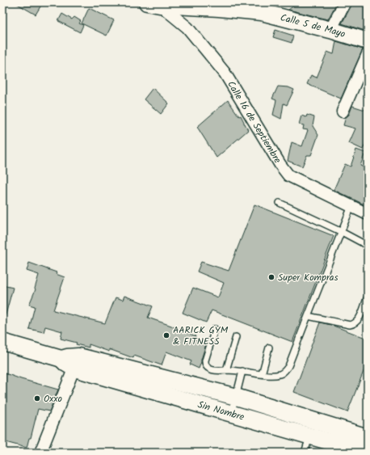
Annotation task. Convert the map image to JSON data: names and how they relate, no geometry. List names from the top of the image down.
{
  "streets": {
    "main road": ["Calle 5 de Mayo", "Sin Nombre"],
    "street": ["Calle 16 de Septiembre"]
  },
  "crossings": [
    ["Calle 5 de Mayo", "Calle 16 de Septiembre"]
  ],
  "places": ["Super Kompras", "AARICK GYM & FITNESS", "Oxxo"]
}
